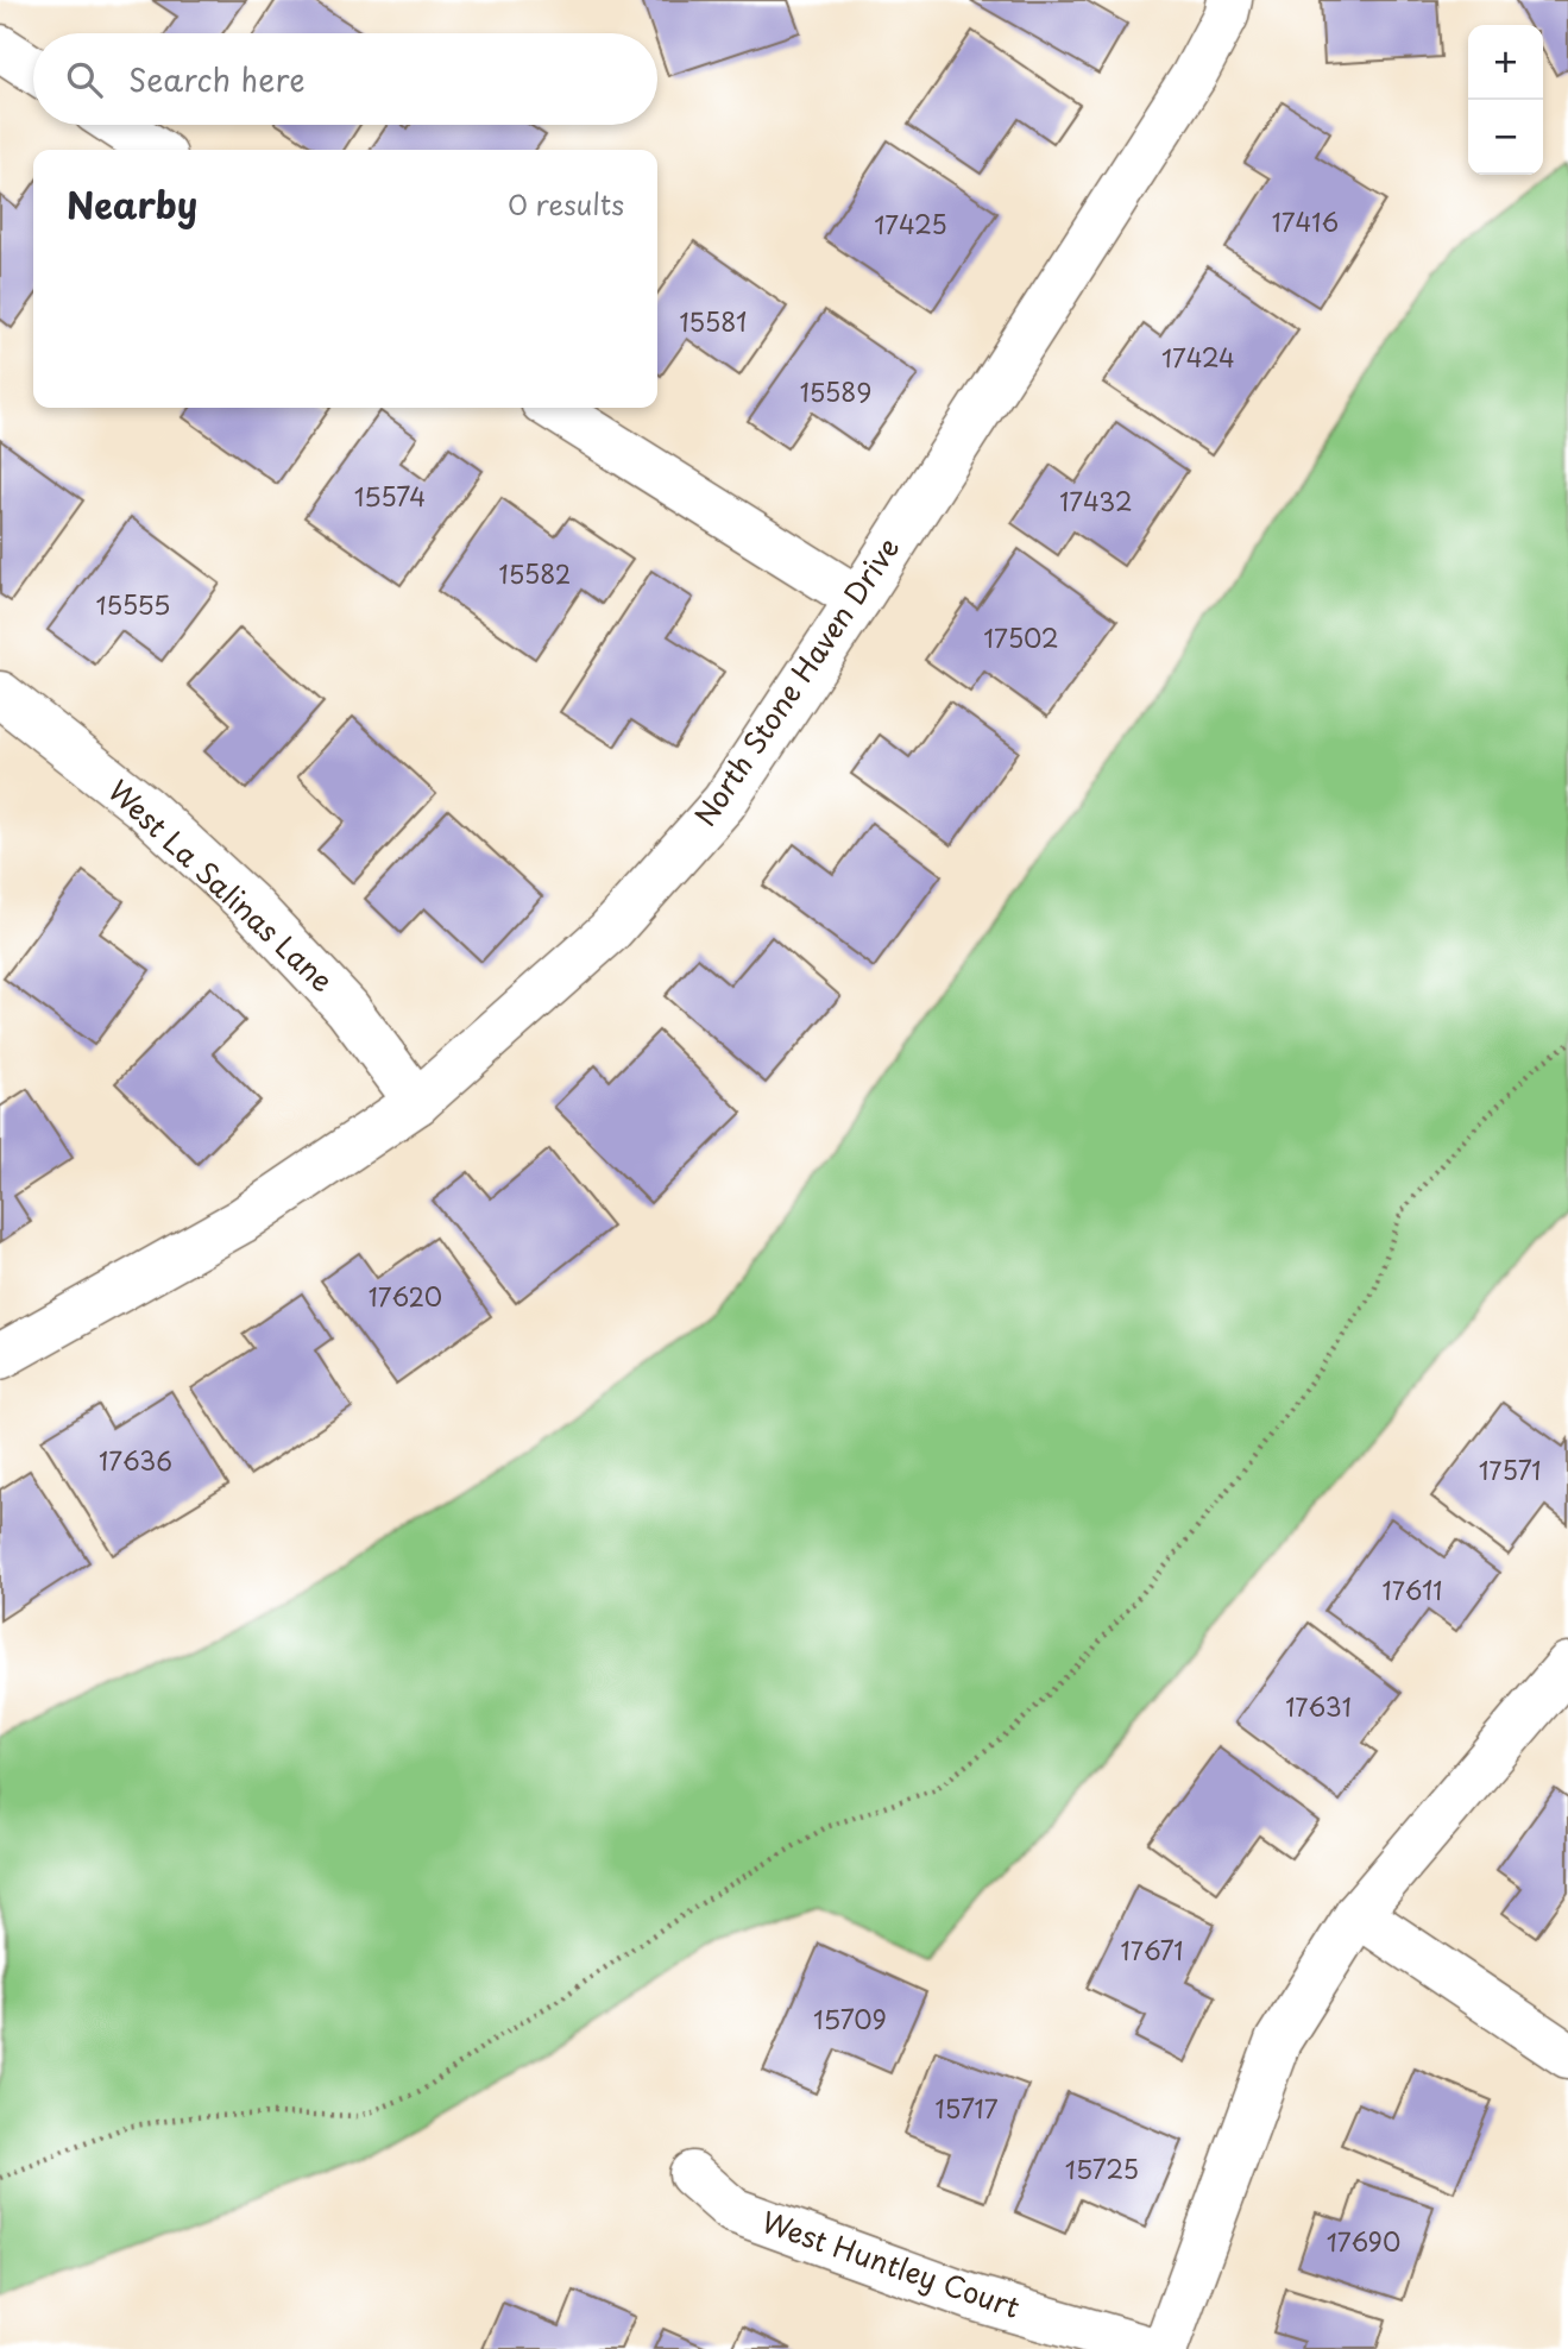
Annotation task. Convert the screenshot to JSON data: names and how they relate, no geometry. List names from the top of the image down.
{
  "streets": {
    "street": ["North Stone Haven Drive", "West La Salinas Lane", "West Huntley Court"]
  },
  "crossings": [
    ["North Stone Haven Drive", "West La Salinas Lane"]
  ],
  "house_numbers": [
    "17416",
    "17425",
    "15581",
    "17424",
    "15589",
    "15574",
    "17432",
    "15582",
    "15555",
    "17502",
    "17620",
    "17636",
    "17571",
    "17611",
    "17631",
    "17671",
    "15709",
    "15717",
    "15725",
    "17690"
  ],
  "page": {
    "map_buttons": ["+", "−"],
    "search": "Search here",
    "heading": ["Nearby", "0 results"]
  }
}
